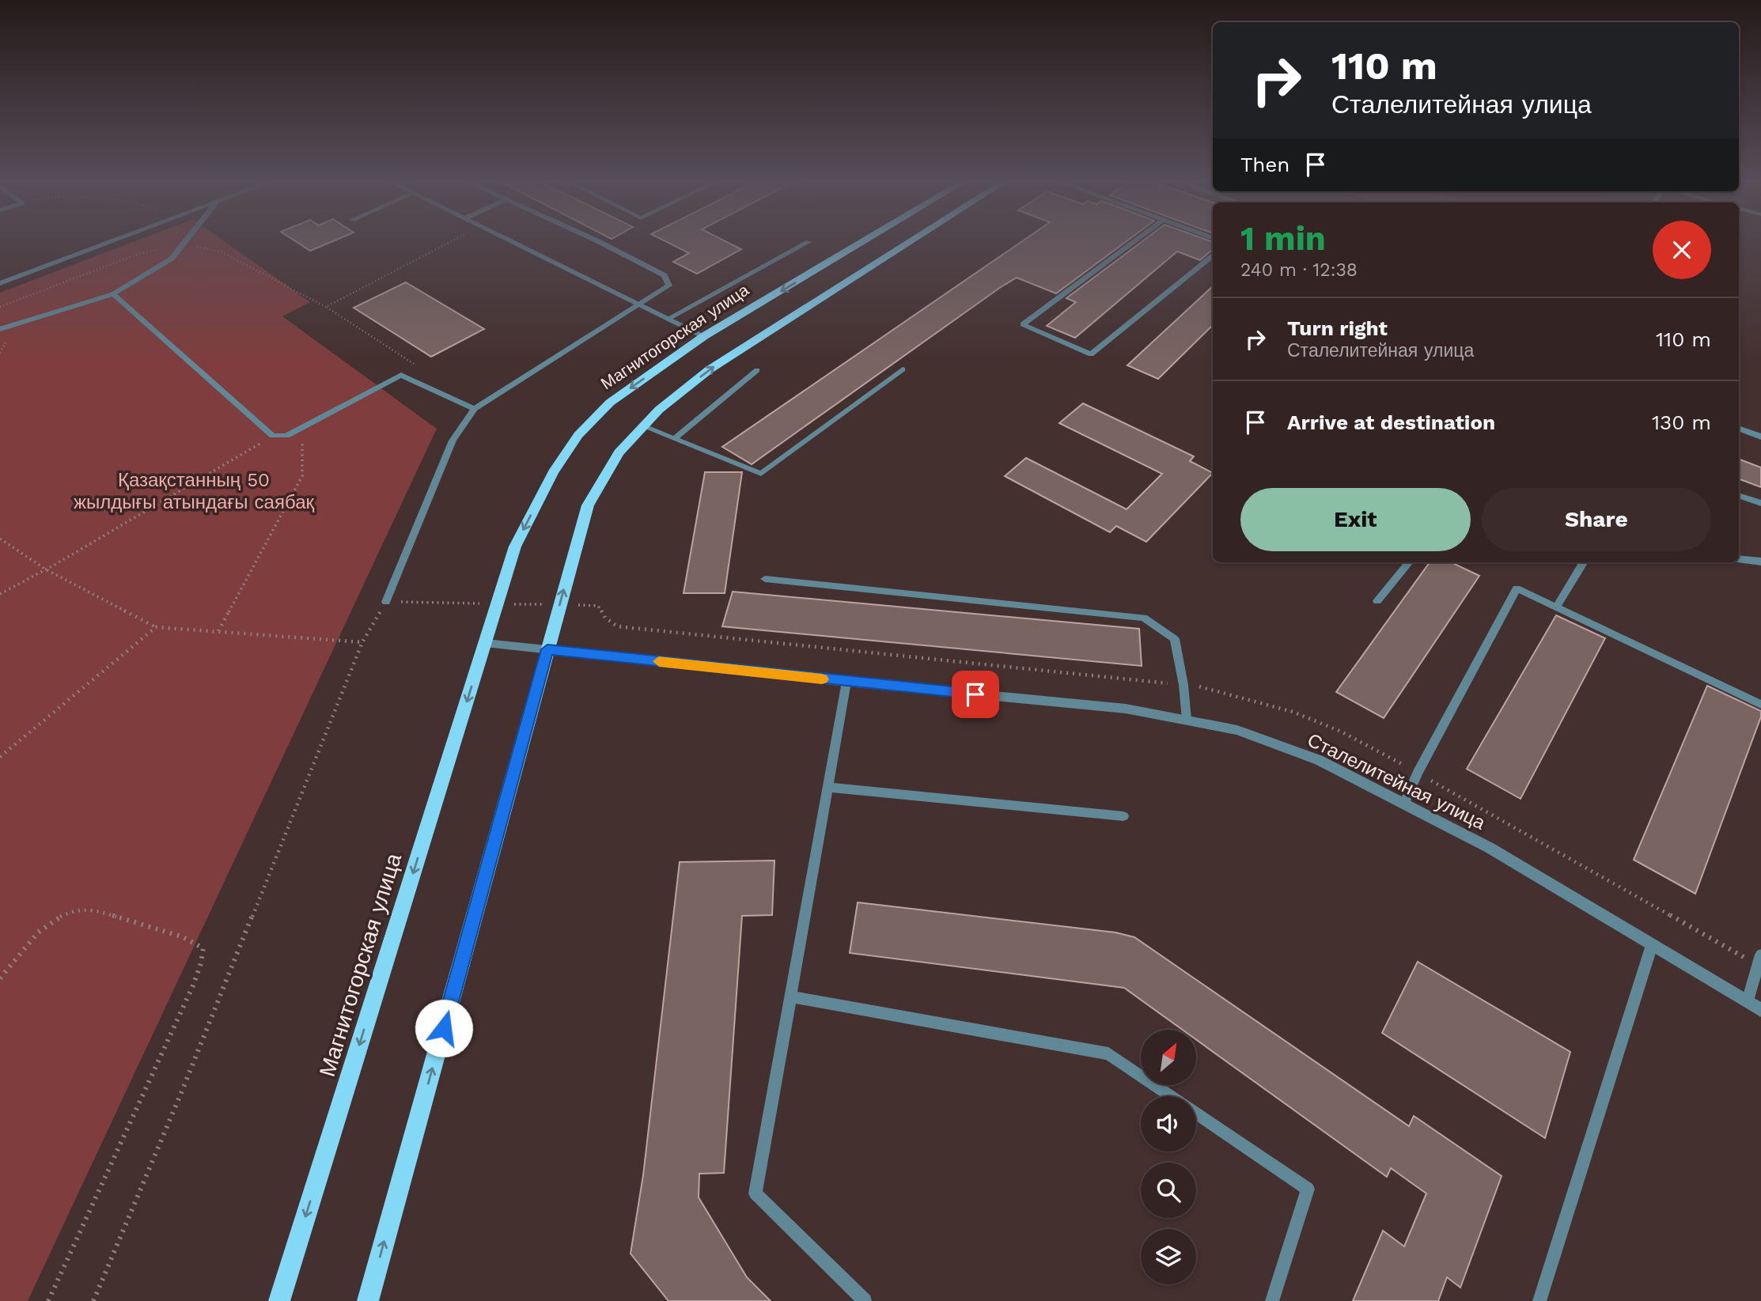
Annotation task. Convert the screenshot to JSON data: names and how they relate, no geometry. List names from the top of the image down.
{
  "streets": {
    "main road": ["Магнитогорская улица"],
    "street": ["Сталелитейная улица"]
  },
  "parks": ["Қазақстанның 50 жылдығы атындағы саябақ"],
  "north": "top right",
  "page": {
    "turn": ["110 m", "Сталелитейная улица"],
    "then": "Then",
    "heading": ["1 min", "240 m · 12:38"],
    "list": [
      {
        "name": "Turn right",
        "note": "Сталелитейная улица",
        "value": "110 m"
      },
      {
        "name": "Arrive at destination",
        "value": "130 m"
      }
    ],
    "buttons": ["Exit", "Share"]
  }
}
